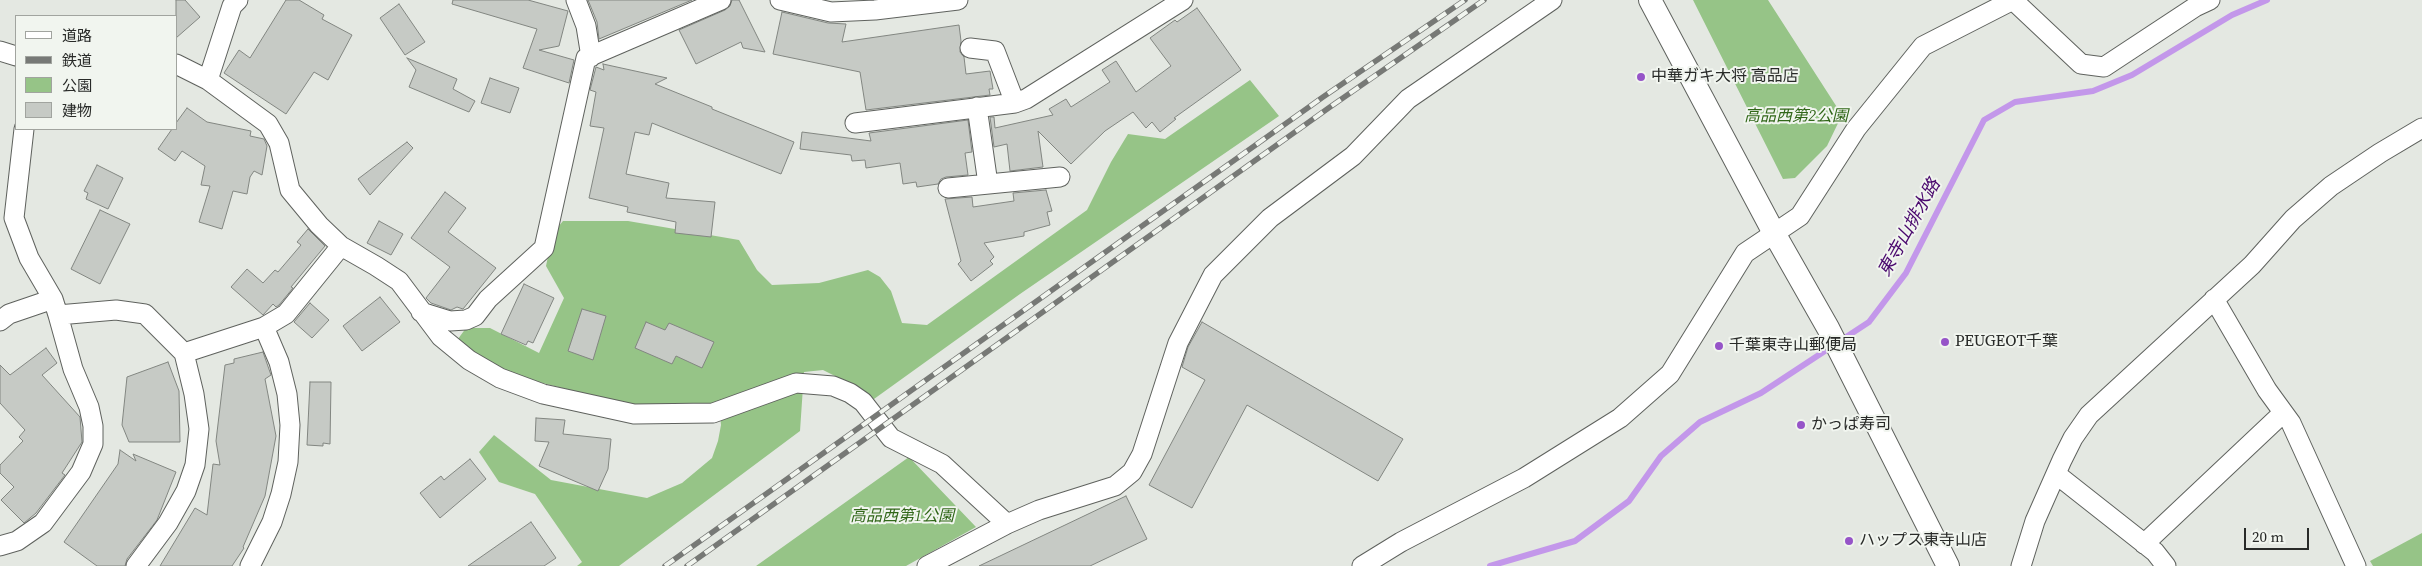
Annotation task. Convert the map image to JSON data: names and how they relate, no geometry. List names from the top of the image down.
{
  "water": ["東寺山排水路"],
  "parks": ["高品西第2公園", "高品西第1公園"],
  "places": [
    "中華ガキ大将 高品店",
    "PEUGEOT千葉",
    "千葉東寺山郵便局",
    "かっぱ寿司",
    "ハップス東寺山店"
  ],
  "legend": [
    "道路",
    "鉄道",
    "公園",
    "建物"
  ],
  "scale_bar": "20 m"
}
